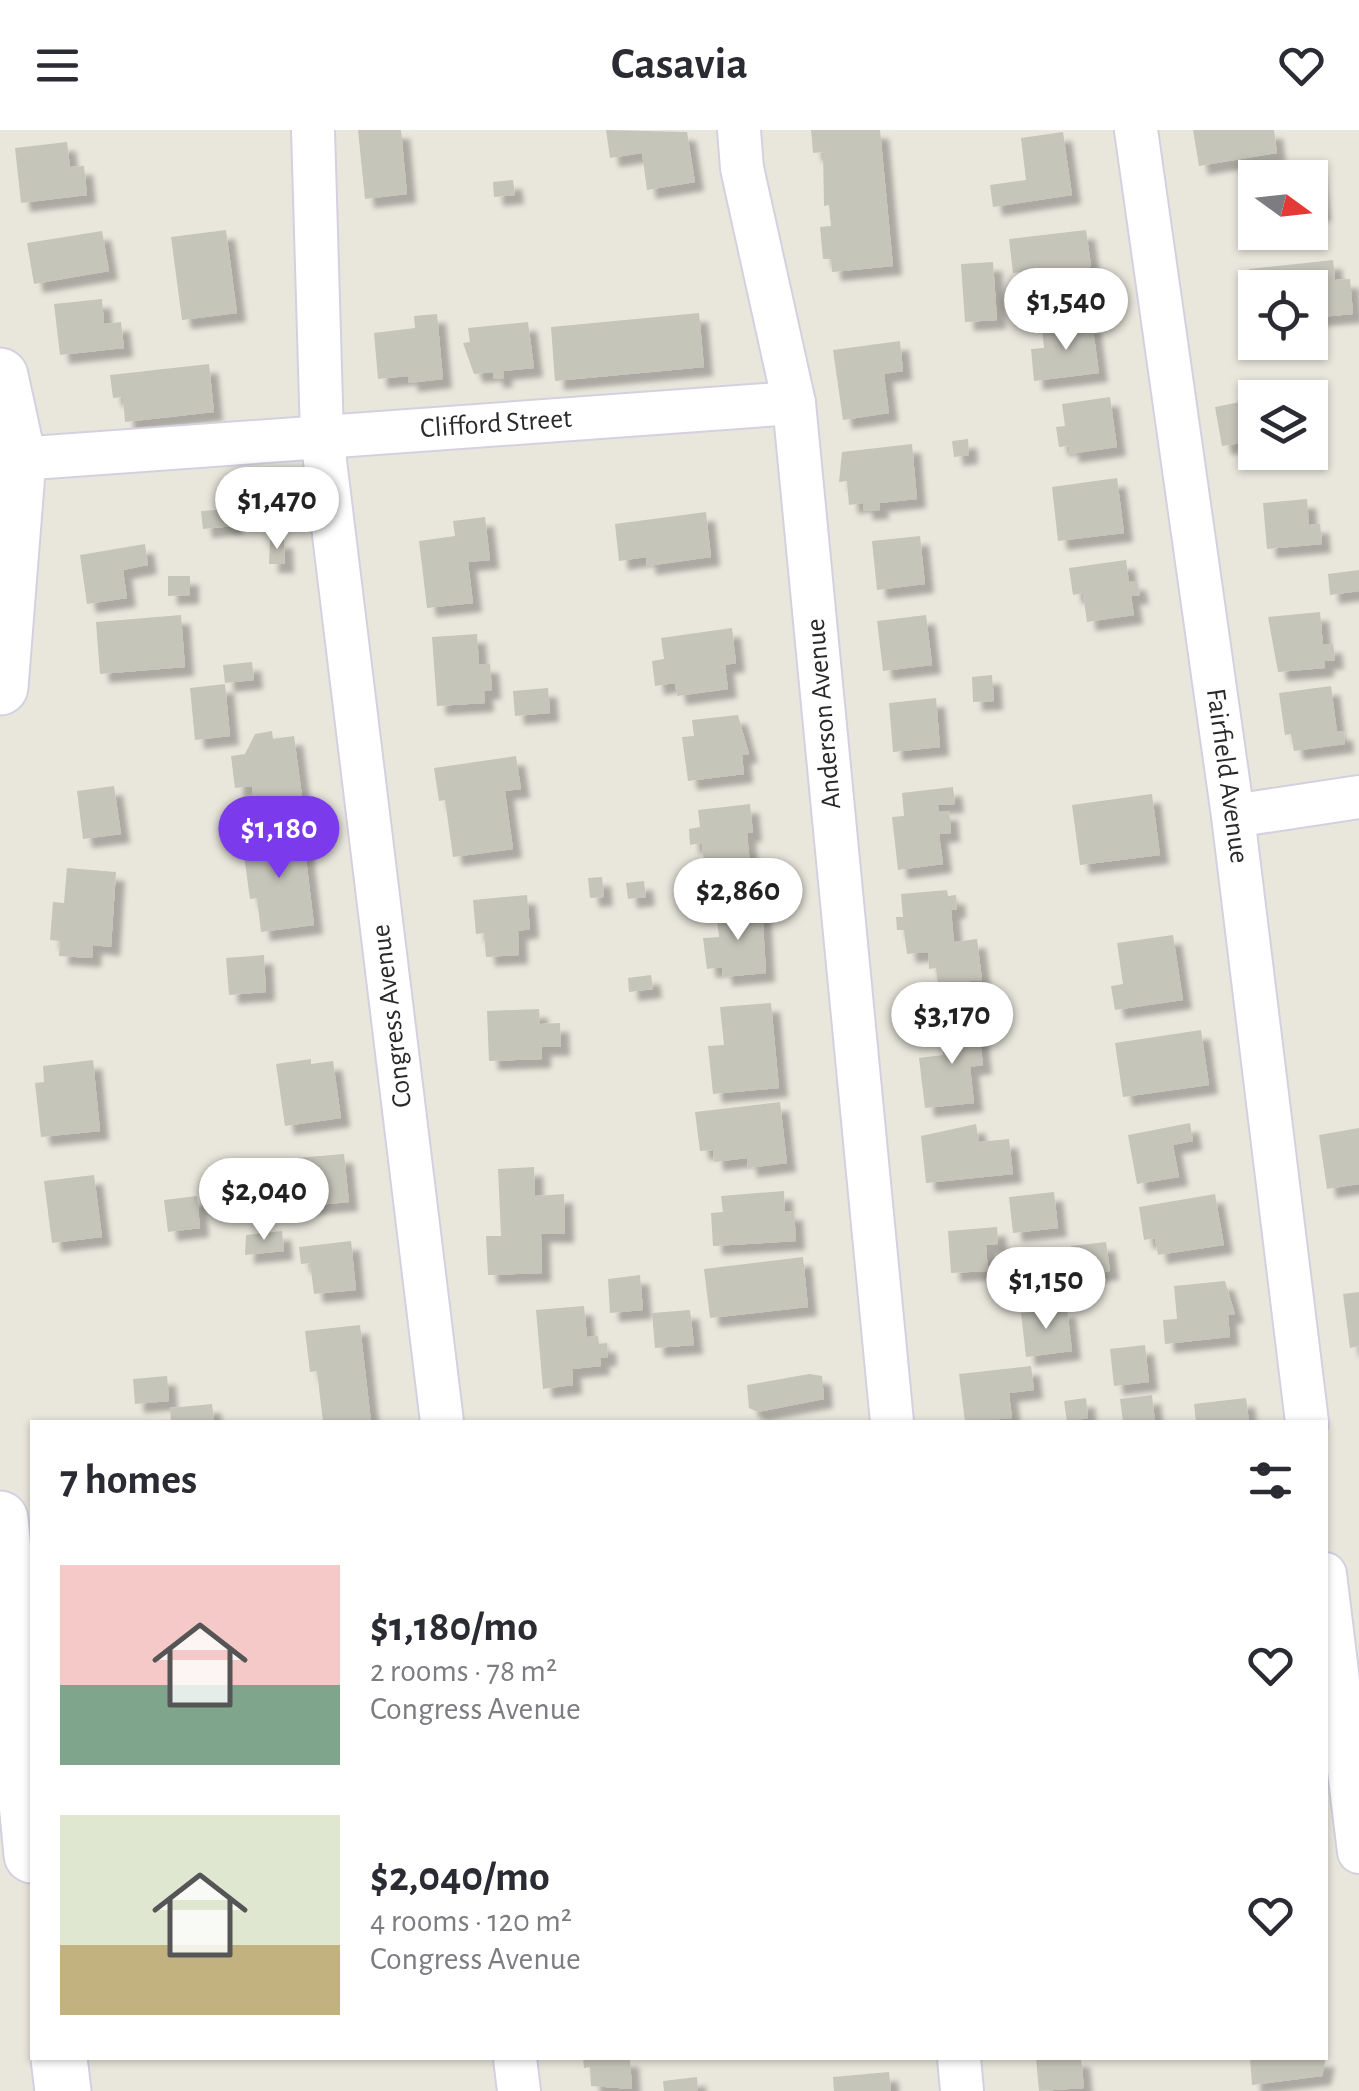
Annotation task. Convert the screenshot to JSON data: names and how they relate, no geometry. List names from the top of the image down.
{
  "streets": {
    "street": [
      "Clifford Street",
      "Anderson Avenue",
      "Fairfield Avenue",
      "Congress Avenue"
    ]
  },
  "crossings": [
    ["Clifford Street", "Anderson Avenue"],
    ["Clifford Street", "Congress Avenue"]
  ],
  "north": "right",
  "page": {
    "header": "Casavia",
    "price": [
      "$1,540",
      "$1,470",
      "$1,180",
      "$2,860",
      "$3,170",
      "$2,040",
      "$1,150"
    ],
    "heading": "7 homes",
    "list": [
      {
        "name": "$1,180/mo",
        "note": "2 rooms · 78 m² · Congress Avenue"
      },
      {
        "name": "$2,040/mo",
        "note": "4 rooms · 120 m² · Congress Avenue"
      }
    ]
  }
}
